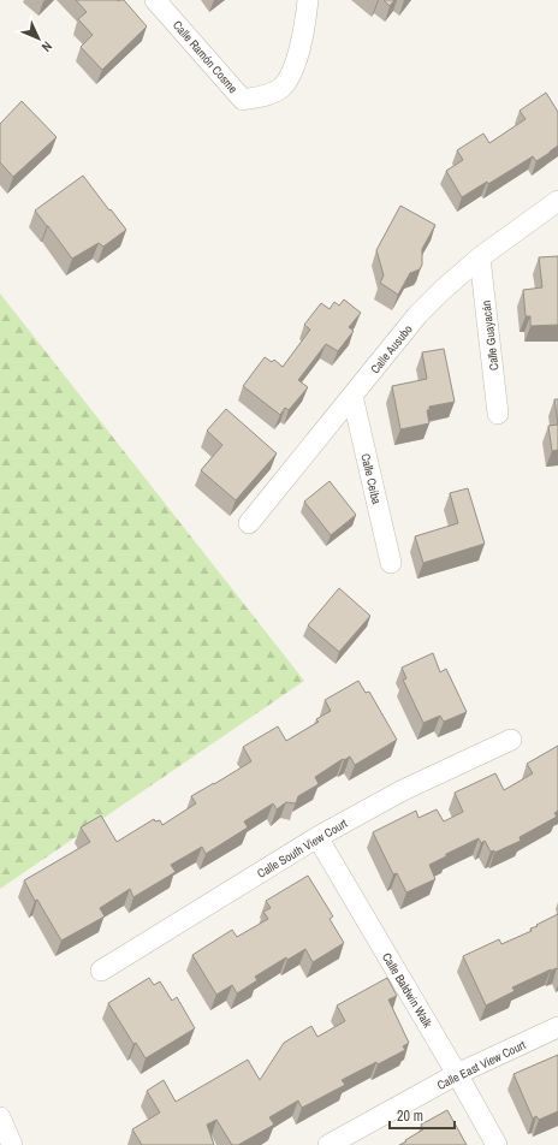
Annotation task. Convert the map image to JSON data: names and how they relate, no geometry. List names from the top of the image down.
{
  "streets": {
    "street": [
      "Calle Ramón Cosme",
      "Calle Guayacán",
      "Calle Ausubo",
      "Calle Ceiba",
      "Calle South View Court",
      "Calle Baldwin Walk",
      "Calle East View Court"
    ]
  },
  "crossings": [
    ["Calle Guayacán", "Calle Ausubo"],
    ["Calle Ausubo", "Calle Ceiba"],
    ["Calle South View Court", "Calle Baldwin Walk"],
    ["Calle Baldwin Walk", "Calle East View Court"]
  ],
  "scale_bar": "20 m",
  "north": "bottom right"
}
